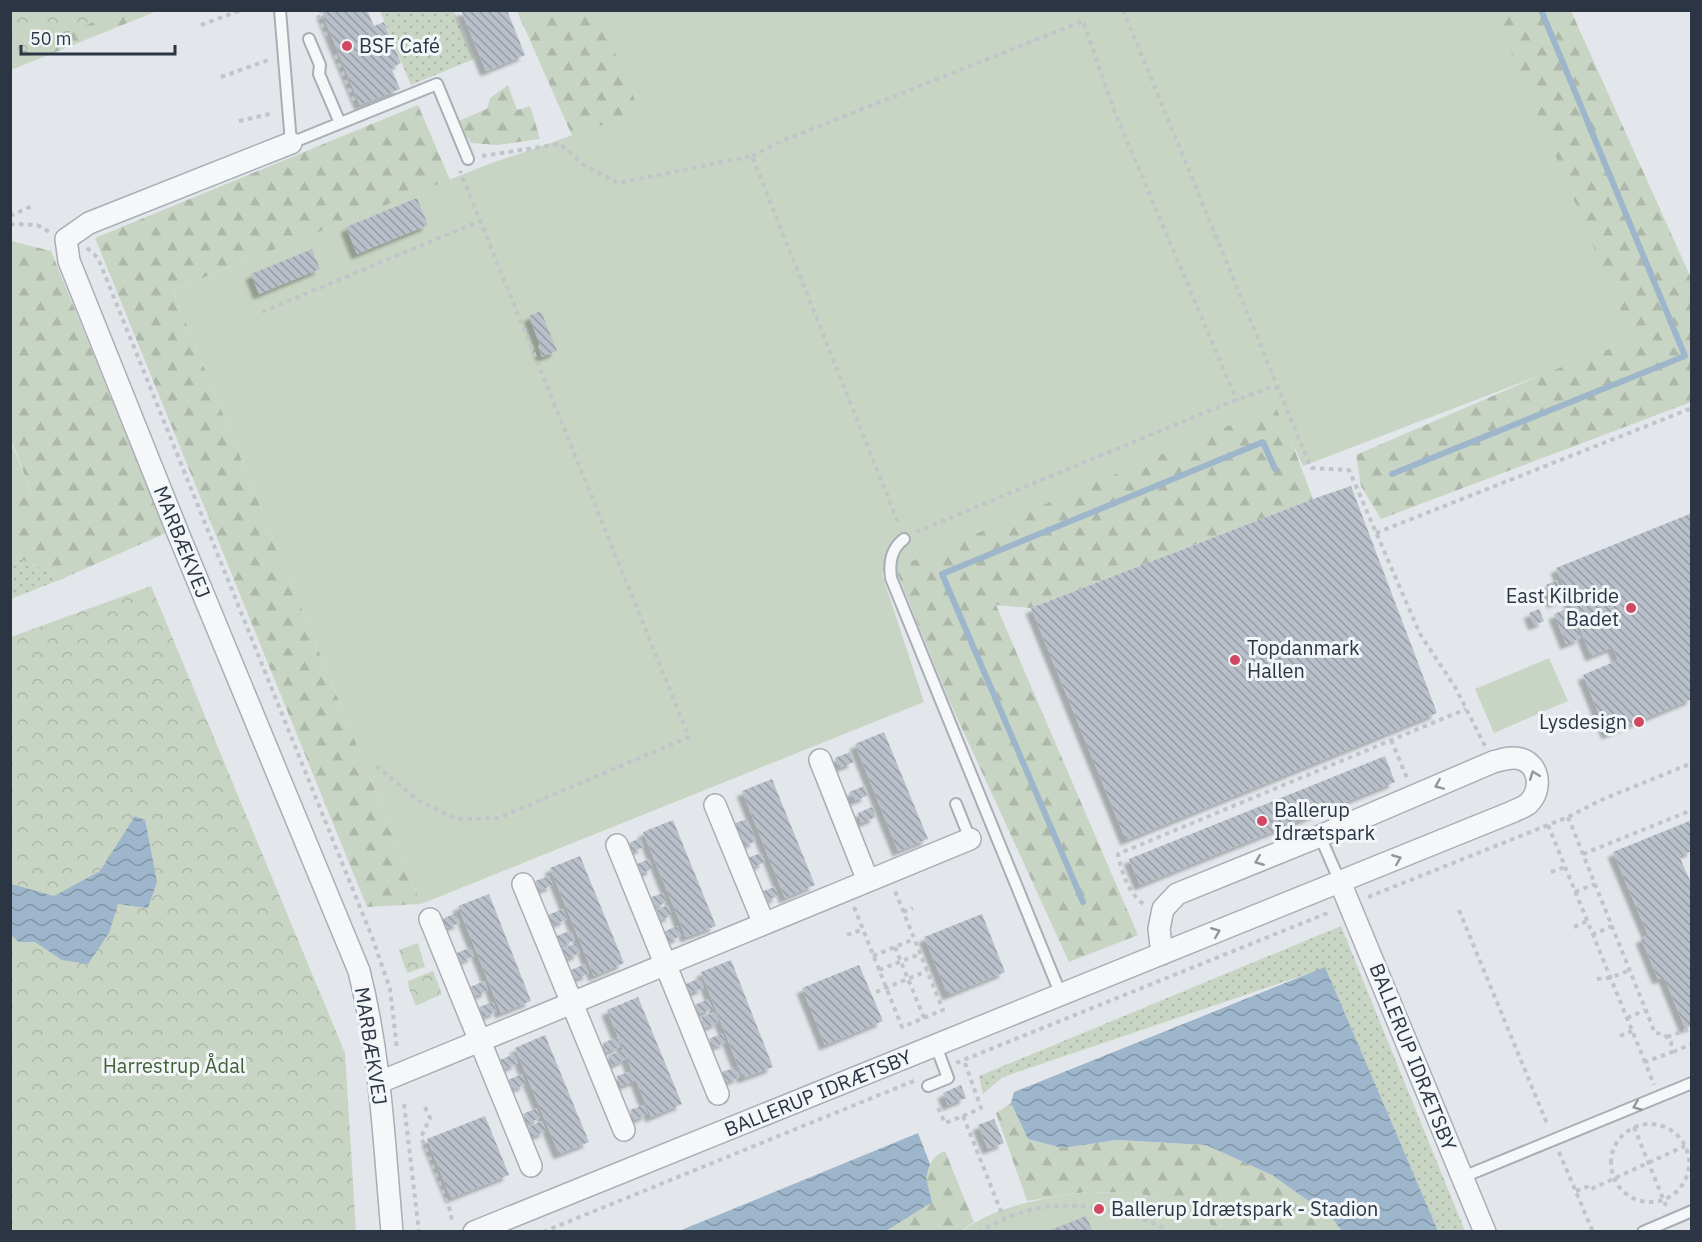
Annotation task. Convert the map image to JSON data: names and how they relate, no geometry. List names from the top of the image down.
{
  "streets": {
    "street": ["MARBÆKVEJ", "BALLERUP IDRÆTSBY"]
  },
  "parks": ["Harrestrup Ådal"],
  "places": [
    "BSF Café",
    "East Kilbride Badet",
    "Topdanmark Hallen",
    "Lysdesign",
    "Ballerup Idrætspark",
    "Ballerup Idrætspark - Stadion"
  ],
  "scale_bar": "50 m"
}
